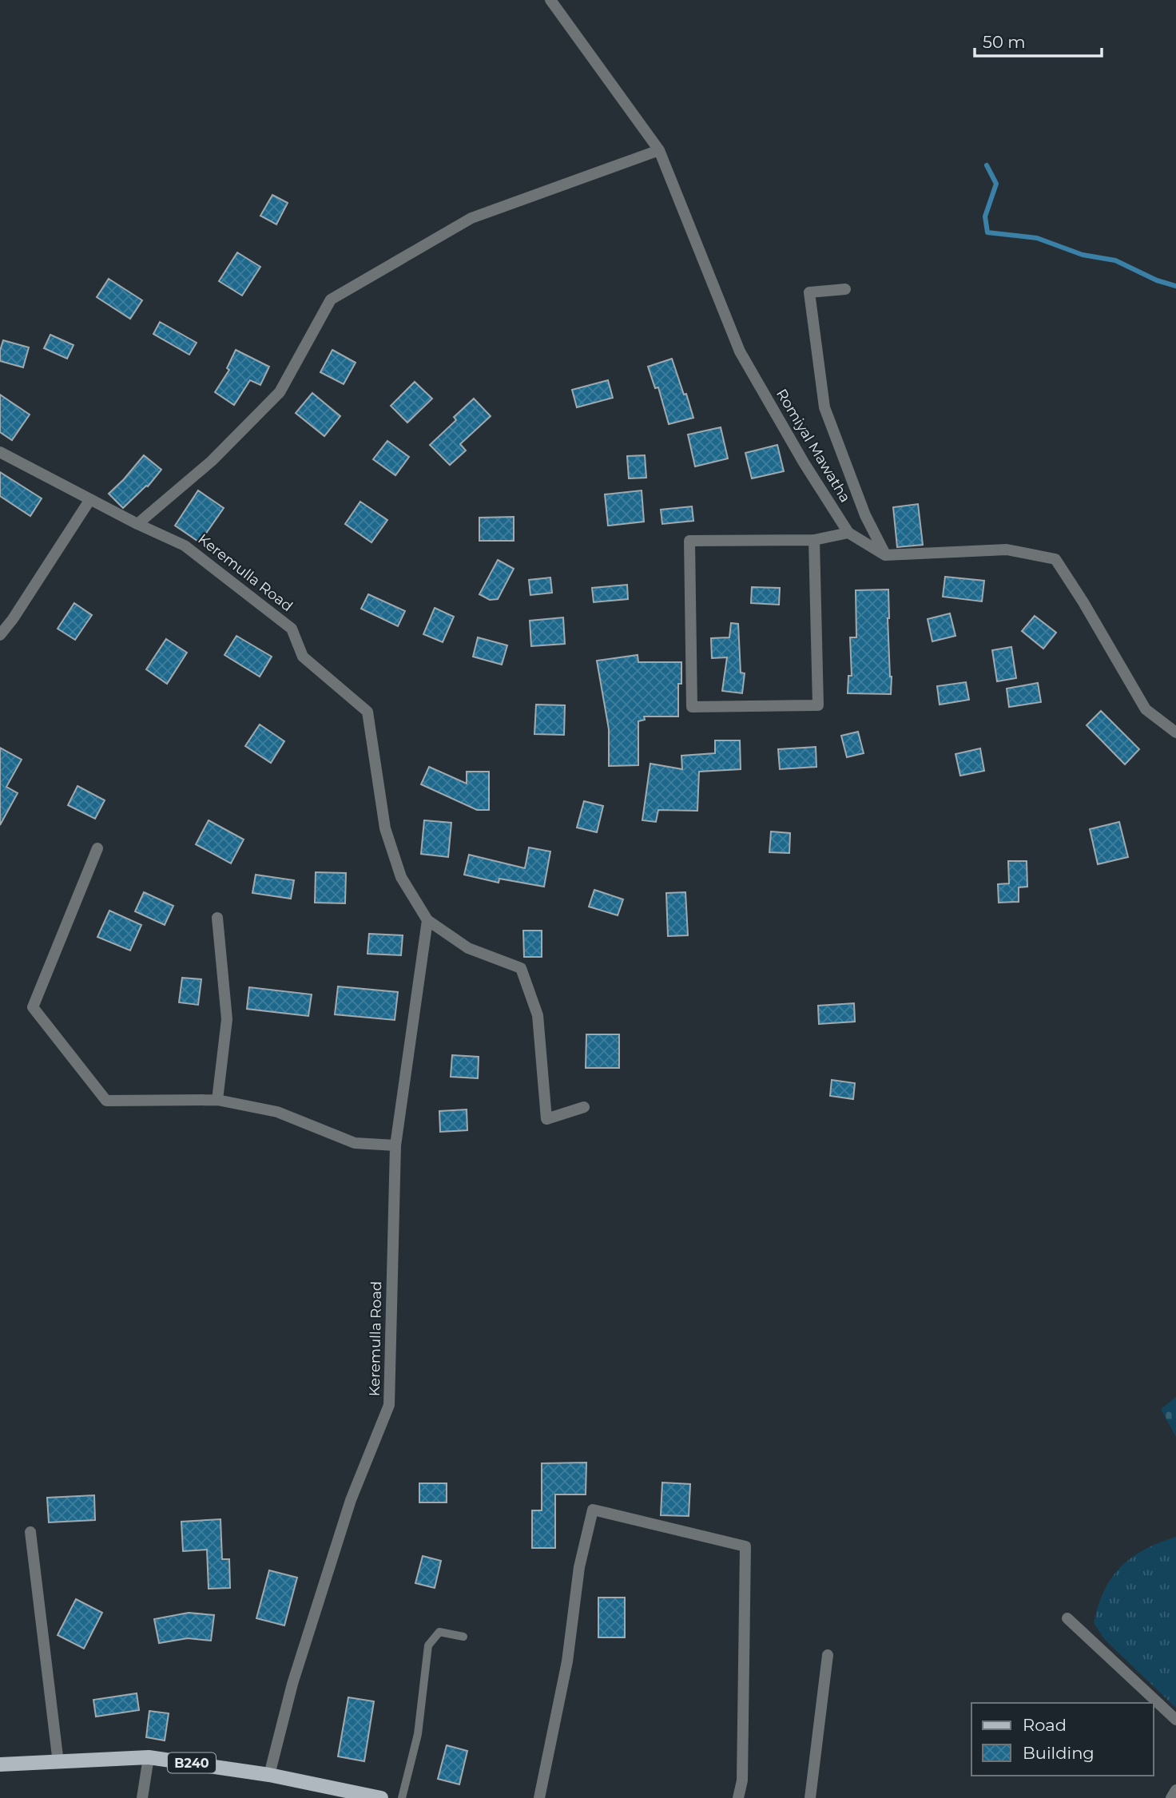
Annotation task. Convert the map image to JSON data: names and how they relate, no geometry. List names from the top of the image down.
{
  "streets": {
    "main road": ["B240"],
    "street": ["Romiyal Mawatha", "Keremulla Road"]
  },
  "crossings": [
    ["Keremulla Road", "B240"]
  ],
  "legend": ["Road", "Building"],
  "scale_bar": "50 m"
}
